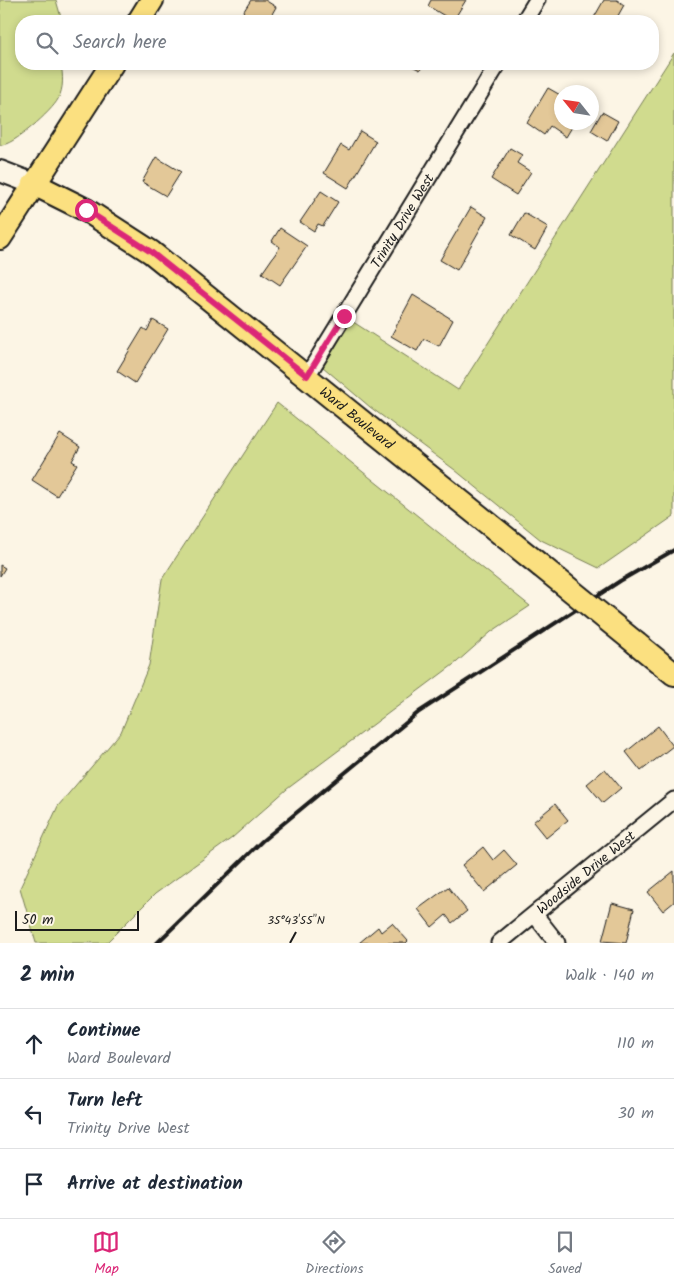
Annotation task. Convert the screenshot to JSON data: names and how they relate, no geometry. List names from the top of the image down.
{
  "streets": {
    "main road": ["Ward Boulevard"],
    "street": ["Trinity Drive West", "Woodside Drive West"]
  },
  "crossings": [
    ["Trinity Drive West", "Ward Boulevard"]
  ],
  "scale_bar": "50 m",
  "north": "top left",
  "page": {
    "search": "Search here",
    "scale": "50 m",
    "heading": ["2 min", "Walk · 140 m"],
    "list": [
      ["Continue", "Ward Boulevard", "110 m"],
      ["Turn left", "Trinity Drive West", "30 m"],
      "Arrive at destination"
    ],
    "nav": ["Map", "Directions", "Saved"]
  },
  "coordinates": ["35°43'55\"N"]
}
